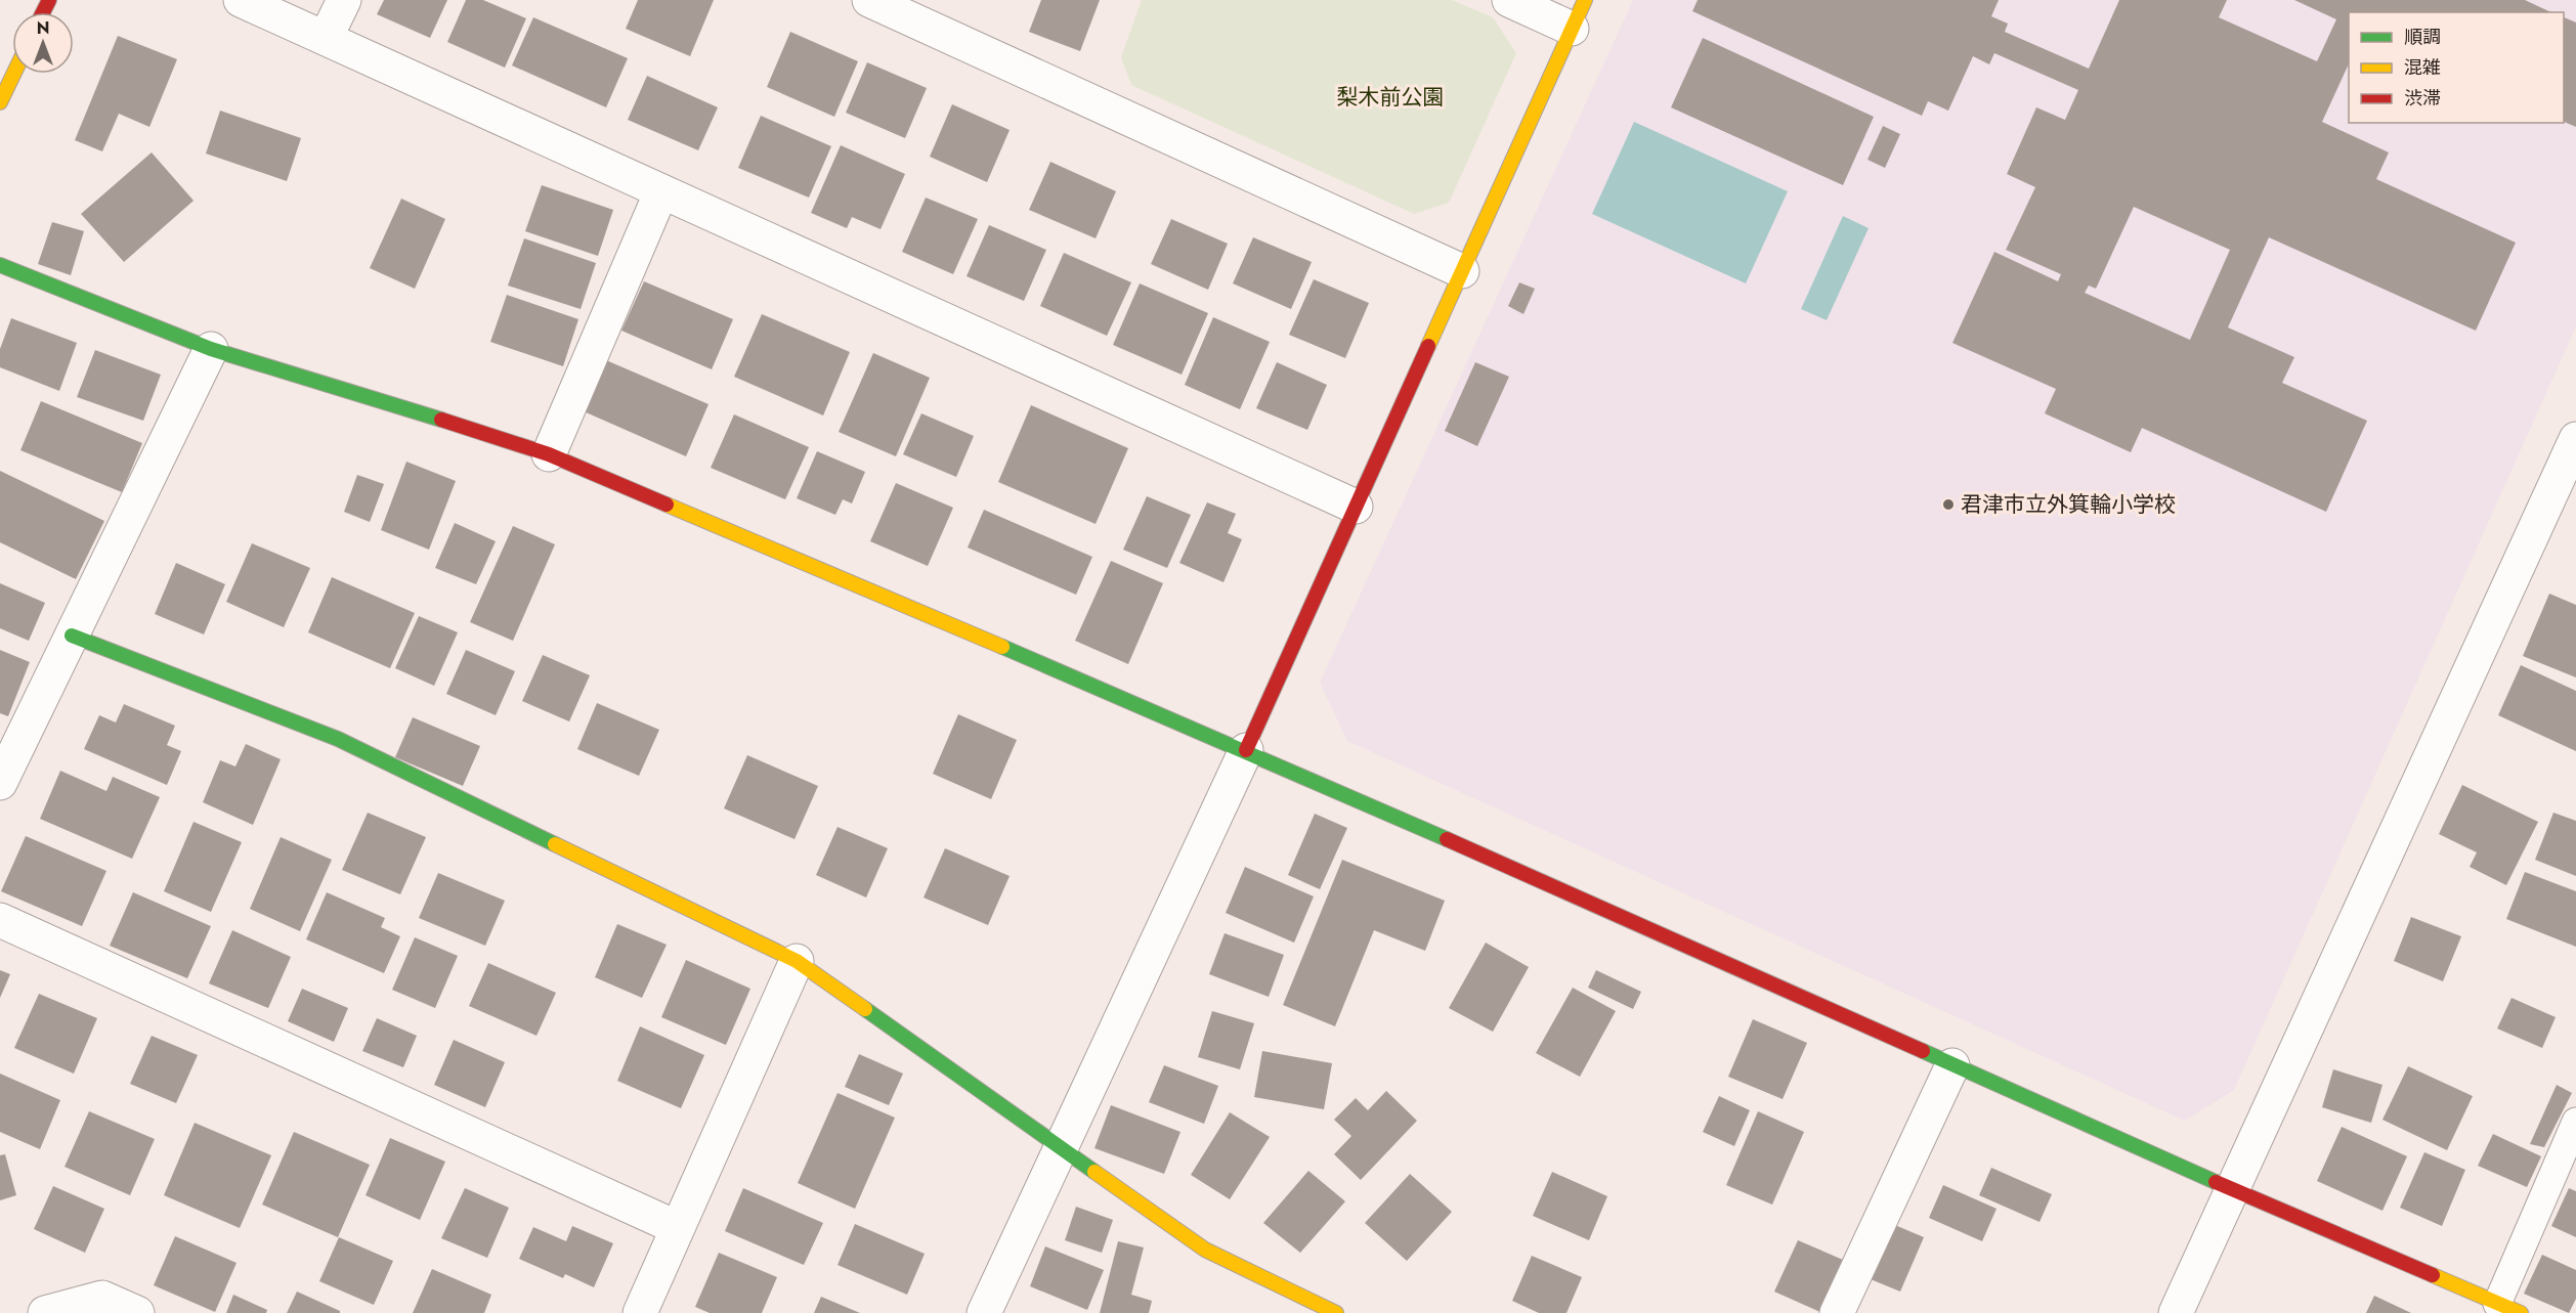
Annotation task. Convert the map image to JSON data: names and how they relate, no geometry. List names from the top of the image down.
{
  "parks": ["梨木前公園"],
  "places": ["君津市立外箕輪小学校"],
  "legend": ["順調", "混雑", "渋滞"],
  "north": "top"
}
